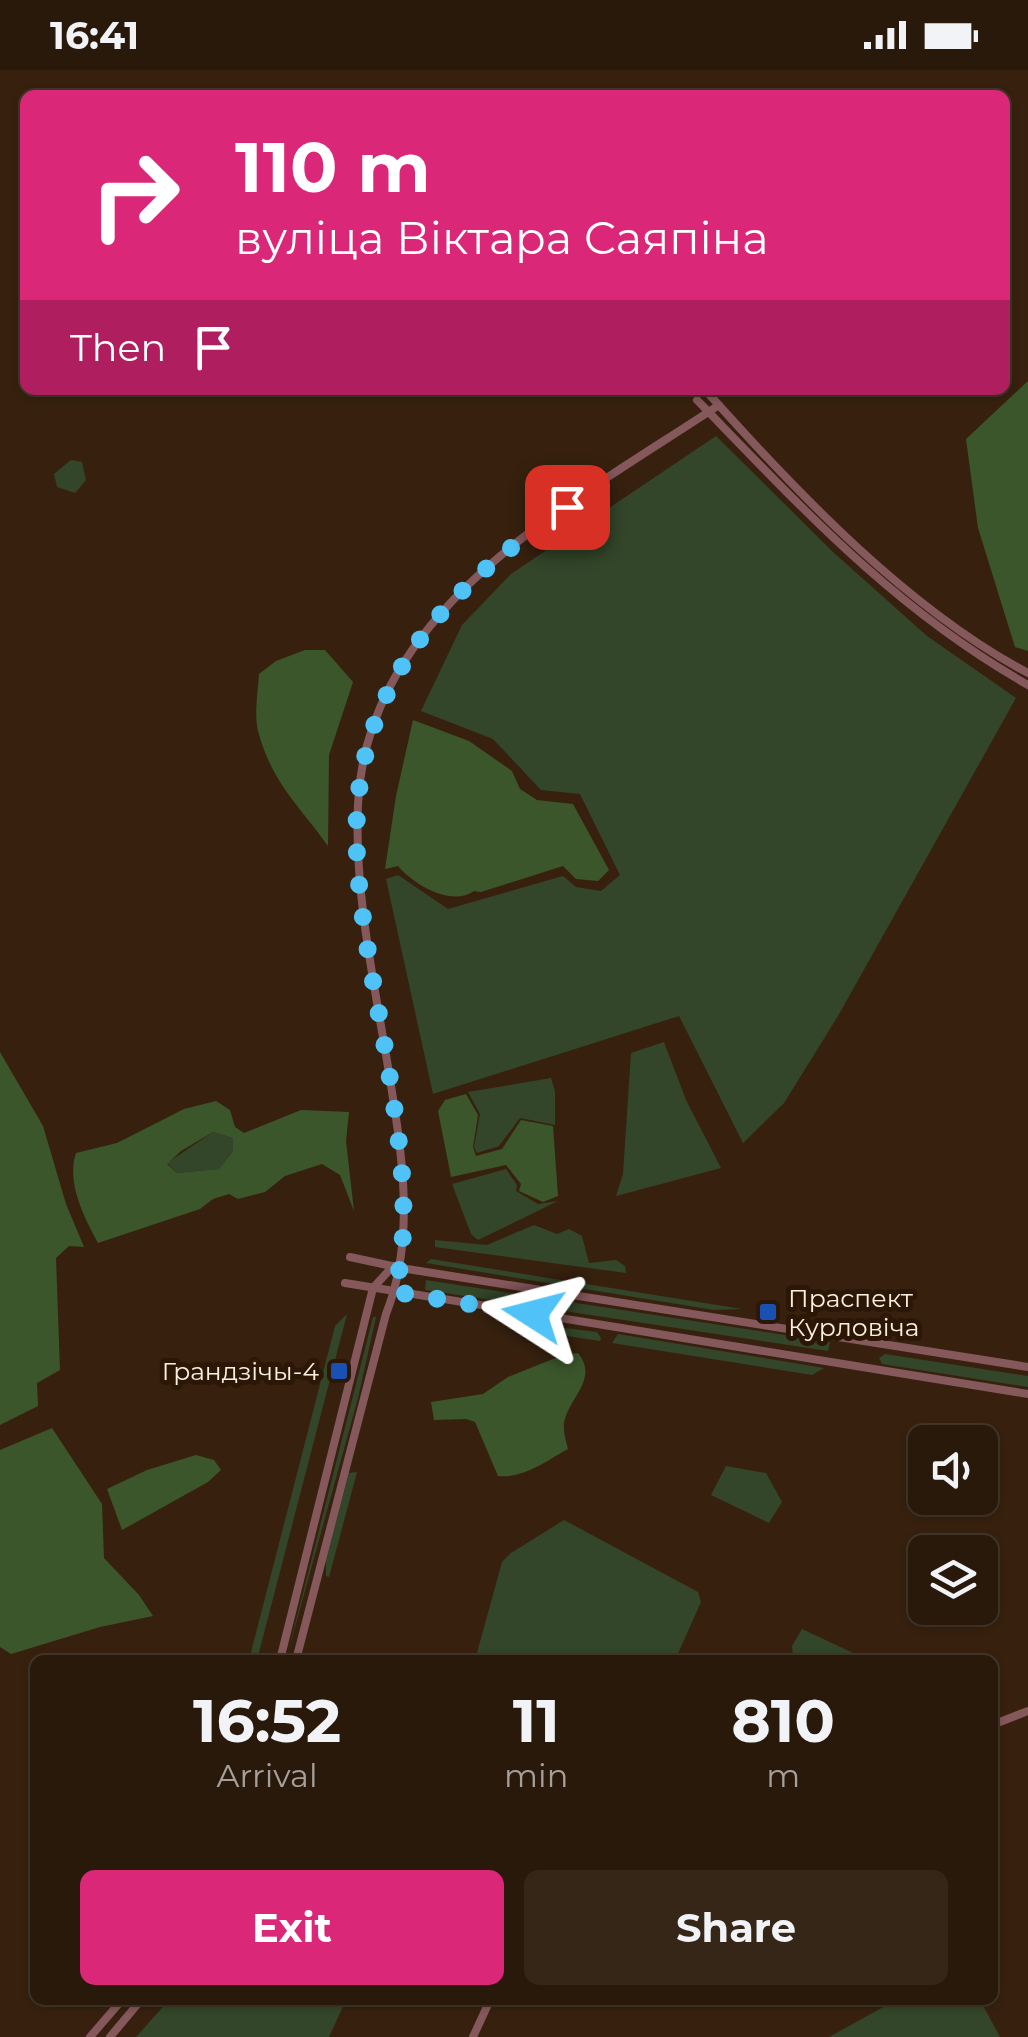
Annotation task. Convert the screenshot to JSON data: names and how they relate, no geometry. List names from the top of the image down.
{
  "places": {
    "transit": ["Праспект Курловіча", "Грандзічы-4"]
  },
  "page": {
    "status": "16:41",
    "turn": ["110 m", "вуліца Віктара Саяпіна"],
    "then": "Then",
    "eta": [
      "16:52",
      "Arrival",
      "11",
      "min",
      "810",
      "m"
    ],
    "buttons": ["Exit", "Share"]
  }
}
